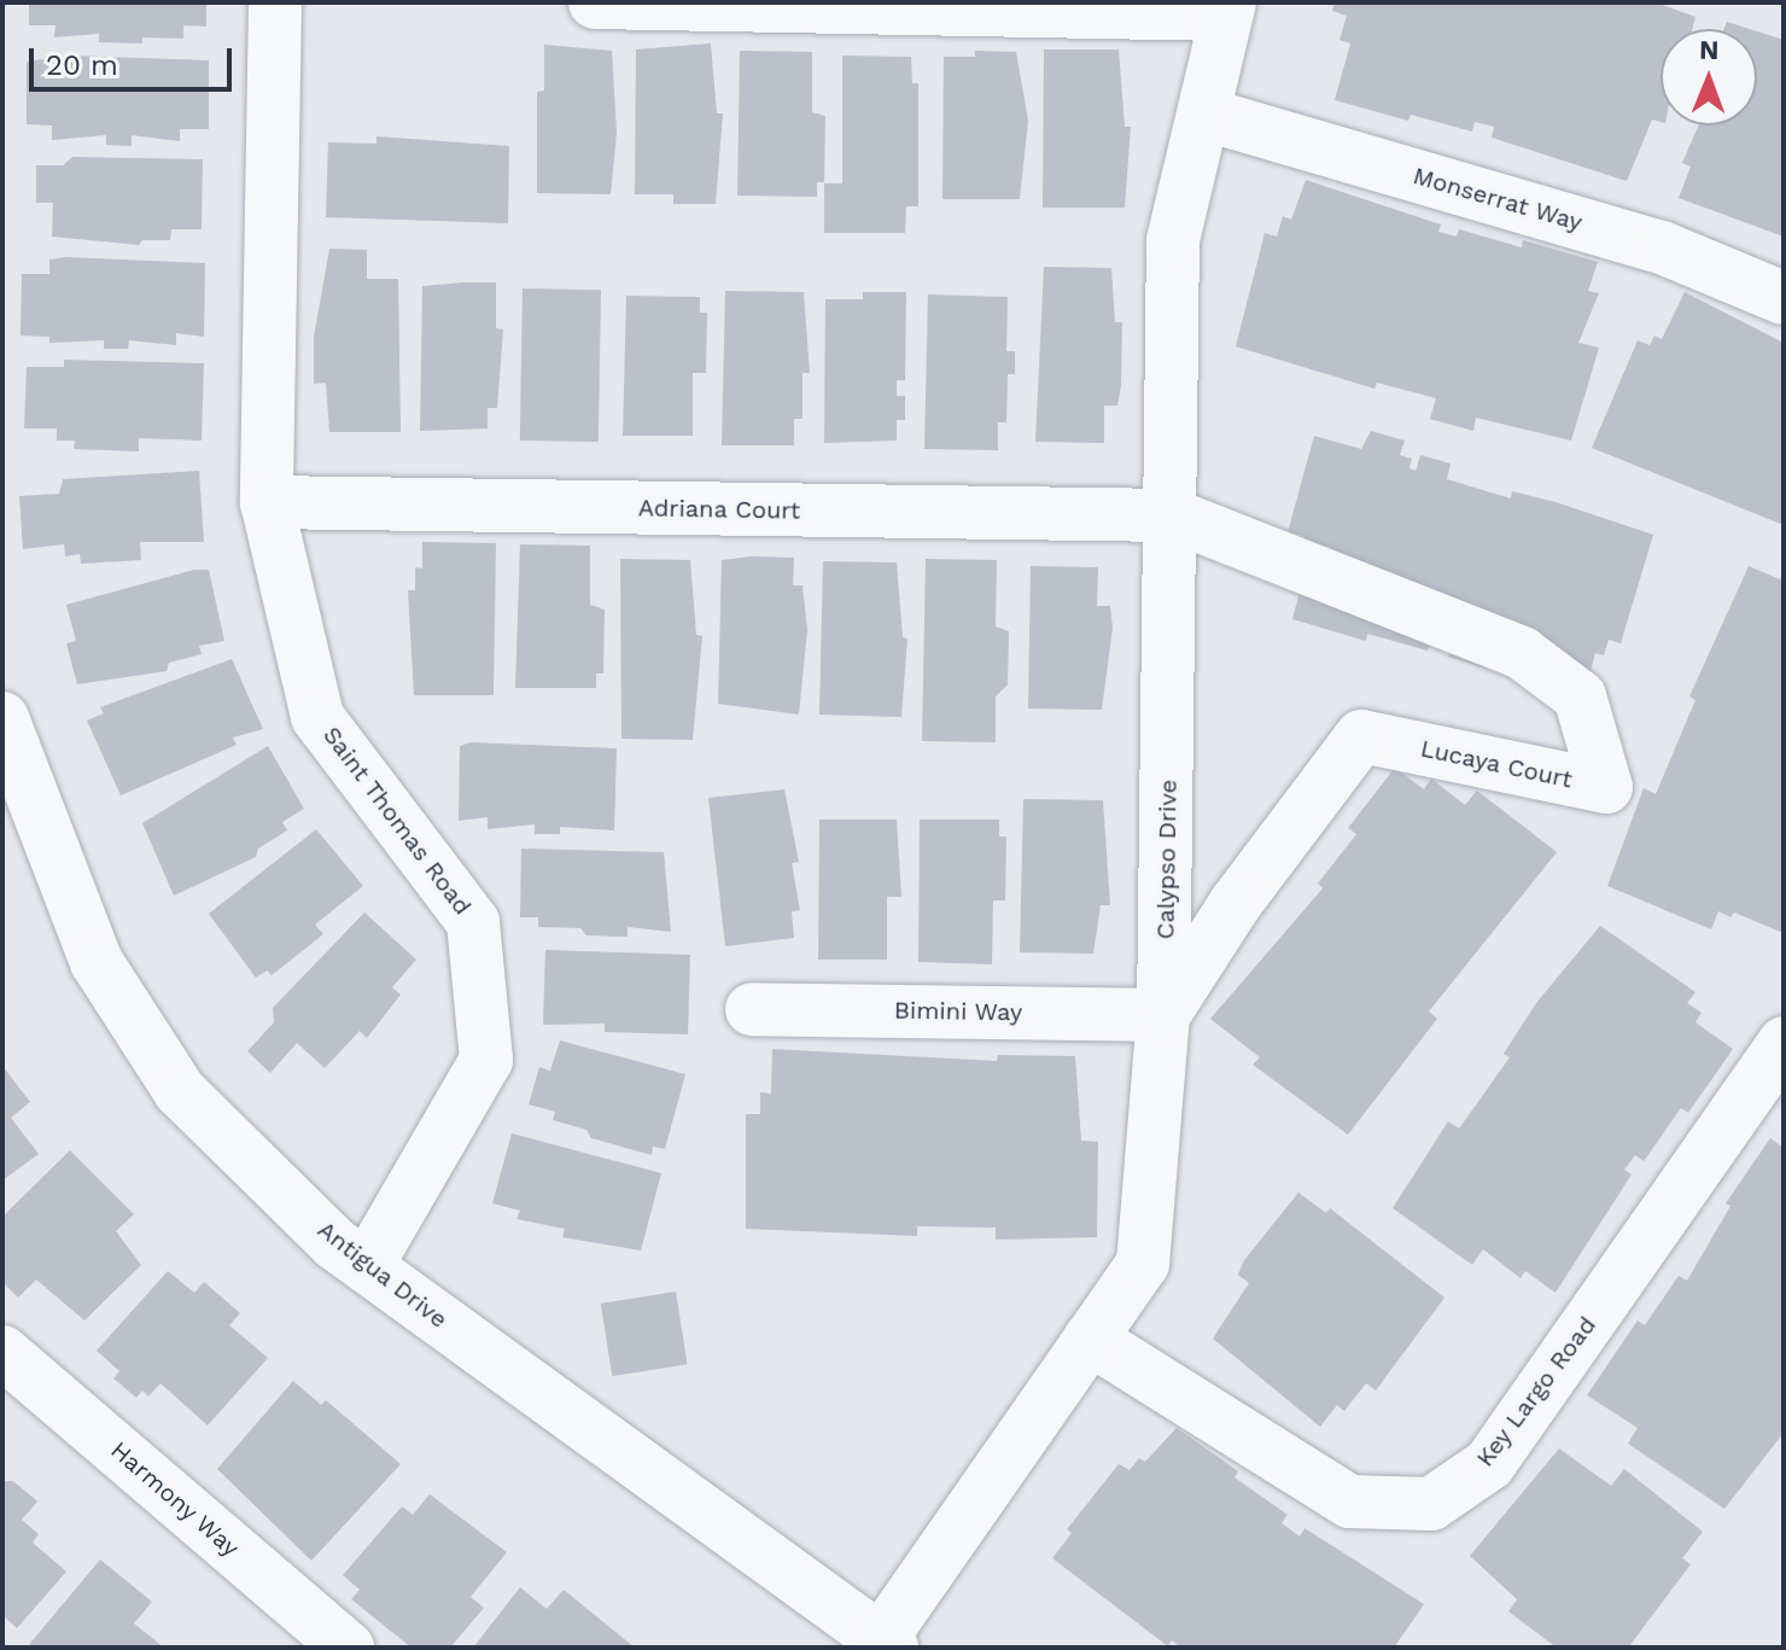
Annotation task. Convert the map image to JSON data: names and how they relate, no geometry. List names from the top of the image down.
{
  "streets": {
    "street": [
      "Monserrat Way",
      "Adriana Court",
      "Lucaya Court",
      "Saint Thomas Road",
      "Calypso Drive",
      "Bimini Way",
      "Antigua Drive",
      "Key Largo Road",
      "Harmony Way"
    ]
  },
  "crossings": [
    ["Monserrat Way", "Calypso Drive"],
    ["Adriana Court", "Lucaya Court"],
    ["Adriana Court", "Saint Thomas Road"],
    ["Adriana Court", "Calypso Drive"],
    ["Lucaya Court", "Calypso Drive"],
    ["Lucaya Court", "Bimini Way"],
    ["Saint Thomas Road", "Antigua Drive"],
    ["Calypso Drive", "Bimini Way"],
    ["Calypso Drive", "Antigua Drive"],
    ["Calypso Drive", "Key Largo Road"]
  ],
  "scale_bar": "20 m",
  "north": "top"
}
